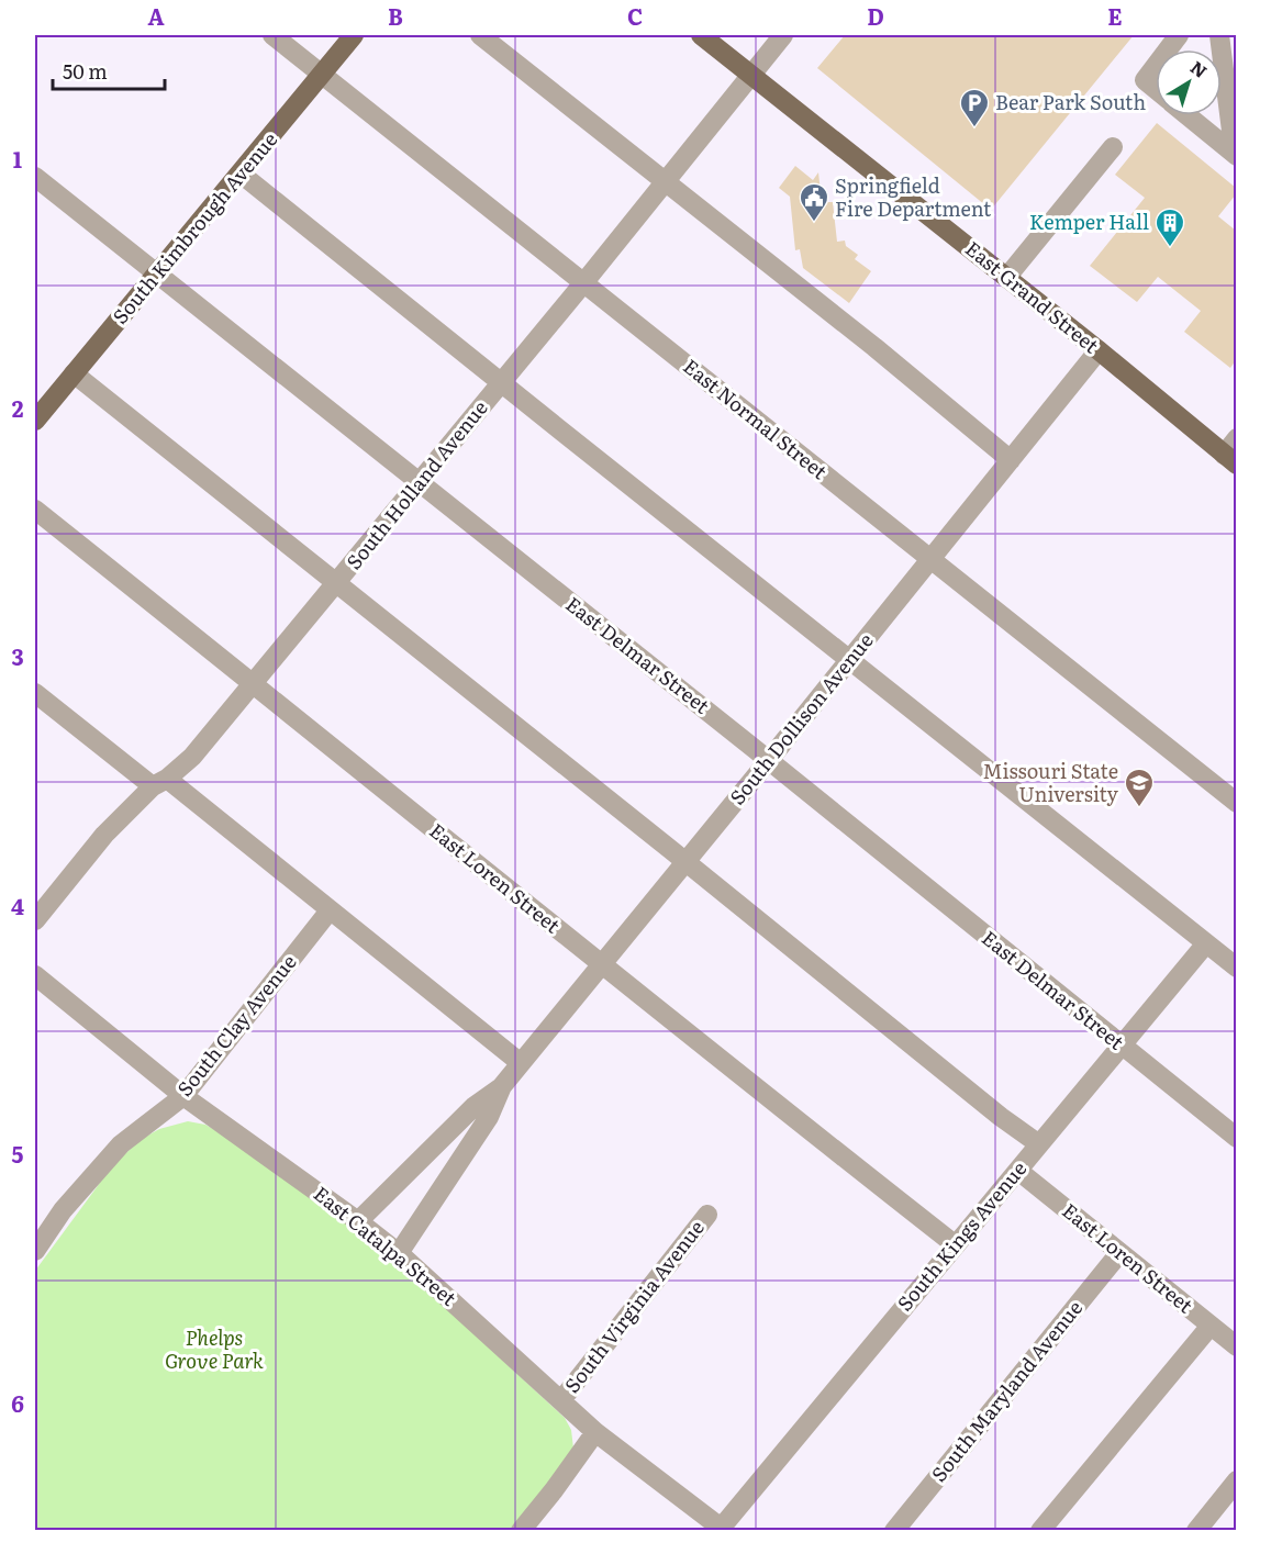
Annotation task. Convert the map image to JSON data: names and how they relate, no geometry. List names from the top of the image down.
{
  "streets": {
    "main road": ["South Kimbrough Avenue", "East Grand Street"],
    "street": [
      "East Normal Street",
      "South Holland Avenue",
      "East Delmar Street",
      "South Dollison Avenue",
      "East Loren Street",
      "South Clay Avenue",
      "South Kings Avenue",
      "East Catalpa Street",
      "South Virginia Avenue",
      "South Maryland Avenue"
    ]
  },
  "crossings": [
    ["South Kimbrough Avenue", "East Normal Street"],
    ["South Kimbrough Avenue", "East Delmar Street"],
    ["East Grand Street", "South Holland Avenue"],
    ["East Grand Street", "South Dollison Avenue"],
    ["East Normal Street", "South Holland Avenue"],
    ["East Normal Street", "South Dollison Avenue"],
    ["South Holland Avenue", "East Delmar Street"],
    ["South Holland Avenue", "East Loren Street"],
    ["East Delmar Street", "South Dollison Avenue"],
    ["East Delmar Street", "South Kings Avenue"],
    ["South Dollison Avenue", "East Loren Street"],
    ["South Dollison Avenue", "East Catalpa Street"],
    ["East Loren Street", "South Kings Avenue"],
    ["East Loren Street", "South Maryland Avenue"],
    ["South Clay Avenue", "East Catalpa Street"],
    ["South Kings Avenue", "East Catalpa Street"],
    ["East Catalpa Street", "South Virginia Avenue"]
  ],
  "parks": ["Phelps Grove Park"],
  "places": {
    "parking": ["Bear Park South"],
    "public building": ["Springfield Fire Department"],
    "building": ["Kemper Hall"],
    "school or university": ["Missouri State University"]
  },
  "scale_bar": "50 m",
  "north": "top right",
  "grid": {
    "columns": [
      "A",
      "B",
      "C",
      "D",
      "E"
    ],
    "rows": [
      "1",
      "2",
      "3",
      "4",
      "5",
      "6"
    ]
  }
}
